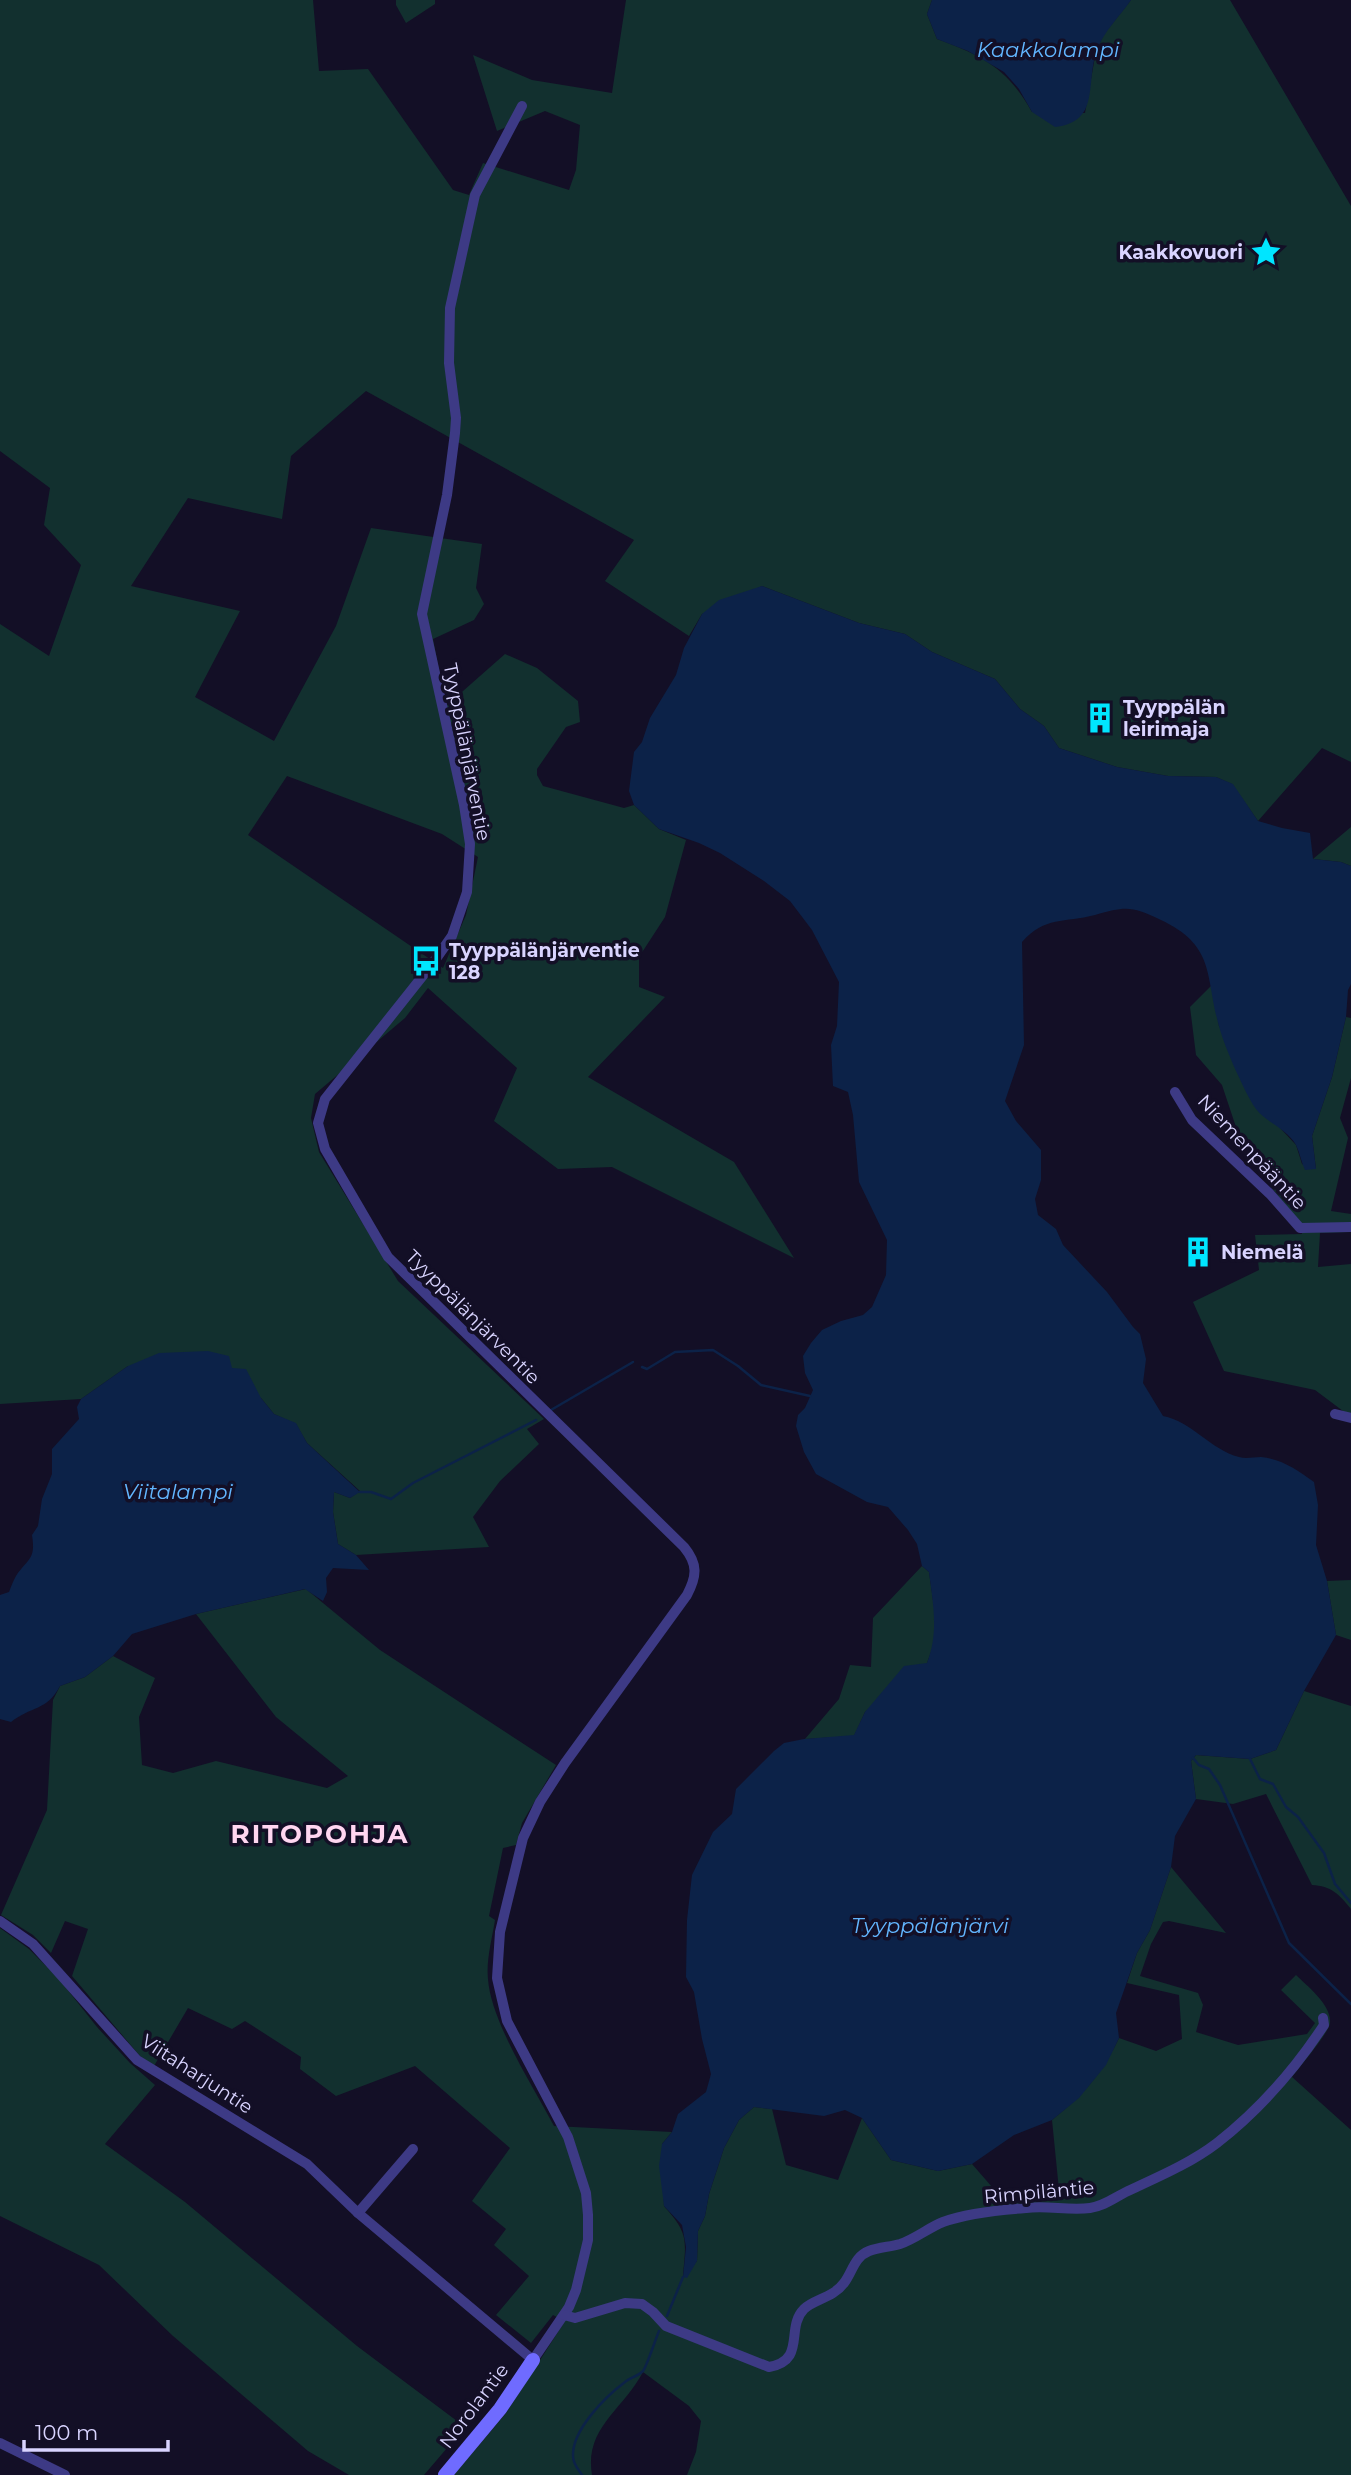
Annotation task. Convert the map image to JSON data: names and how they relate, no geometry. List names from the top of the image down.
{
  "streets": {
    "street": [
      "Tyyppälänjärventie",
      "Niemenpääntie",
      "Viitaharjuntie",
      "Rimpiläntie",
      "Norolantie"
    ]
  },
  "crossings": [
    ["Tyyppälänjärventie", "Viitaharjuntie"],
    ["Tyyppälänjärventie", "Rimpiläntie"],
    ["Tyyppälänjärventie", "Norolantie"],
    ["Viitaharjuntie", "Norolantie"]
  ],
  "districts": ["RITOPOHJA"],
  "water": ["Kaakkolampi", "Viitalampi", "Tyyppälänjärvi"],
  "places": {
    "place": ["Kaakkovuori"],
    "building": ["Tyyppälän leirimaja", "Niemelä"],
    "bus stop": ["Tyyppälänjärventie 128"]
  },
  "scale_bar": "100 m"
}
